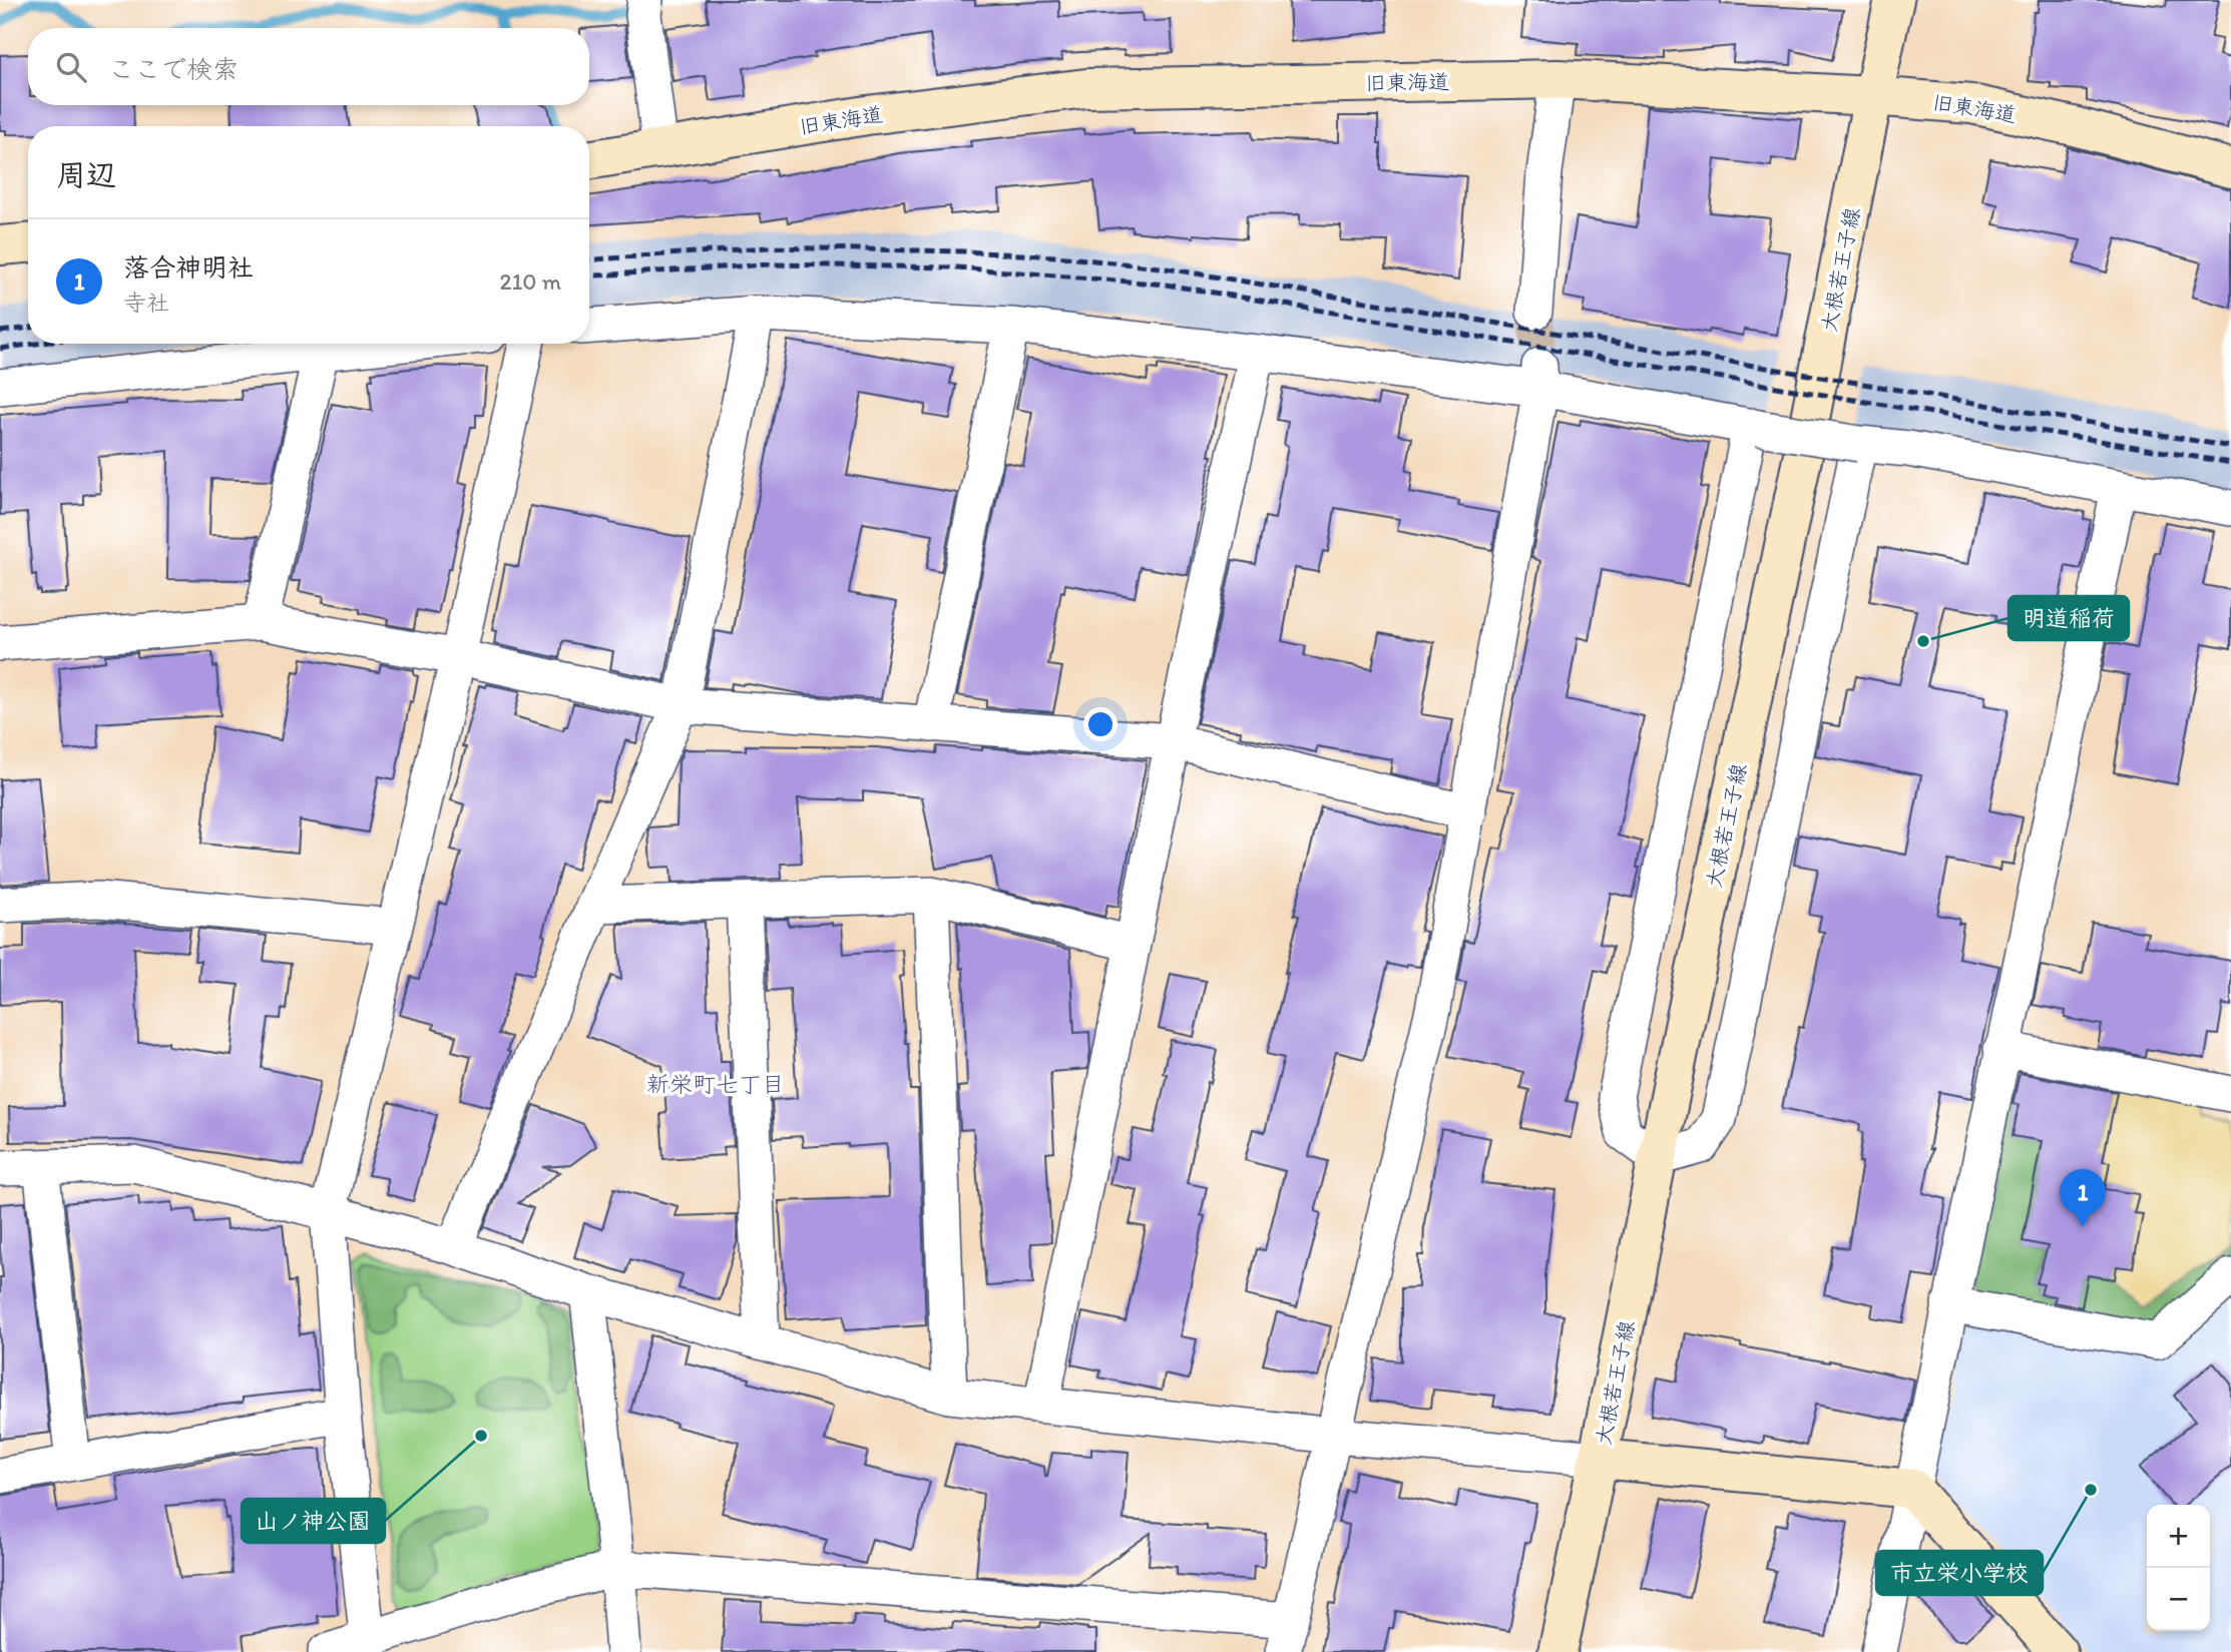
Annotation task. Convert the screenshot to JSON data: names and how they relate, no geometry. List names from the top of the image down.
{
  "streets": {
    "street": ["旧東海道", "大根若王子線"]
  },
  "crossings": [
    ["旧東海道", "大根若王子線"]
  ],
  "districts": ["新栄町七丁目"],
  "places": ["明道稲荷", "山ノ神公園", "市立栄小学校"],
  "page": {
    "search": "ここで検索",
    "heading": "周辺",
    "list": [
      {
        "mark": "1",
        "name": "落合神明社",
        "note": "寺社",
        "value": "210 m"
      }
    ],
    "pins": "1",
    "map_buttons": ["+", "−"]
  }
}
